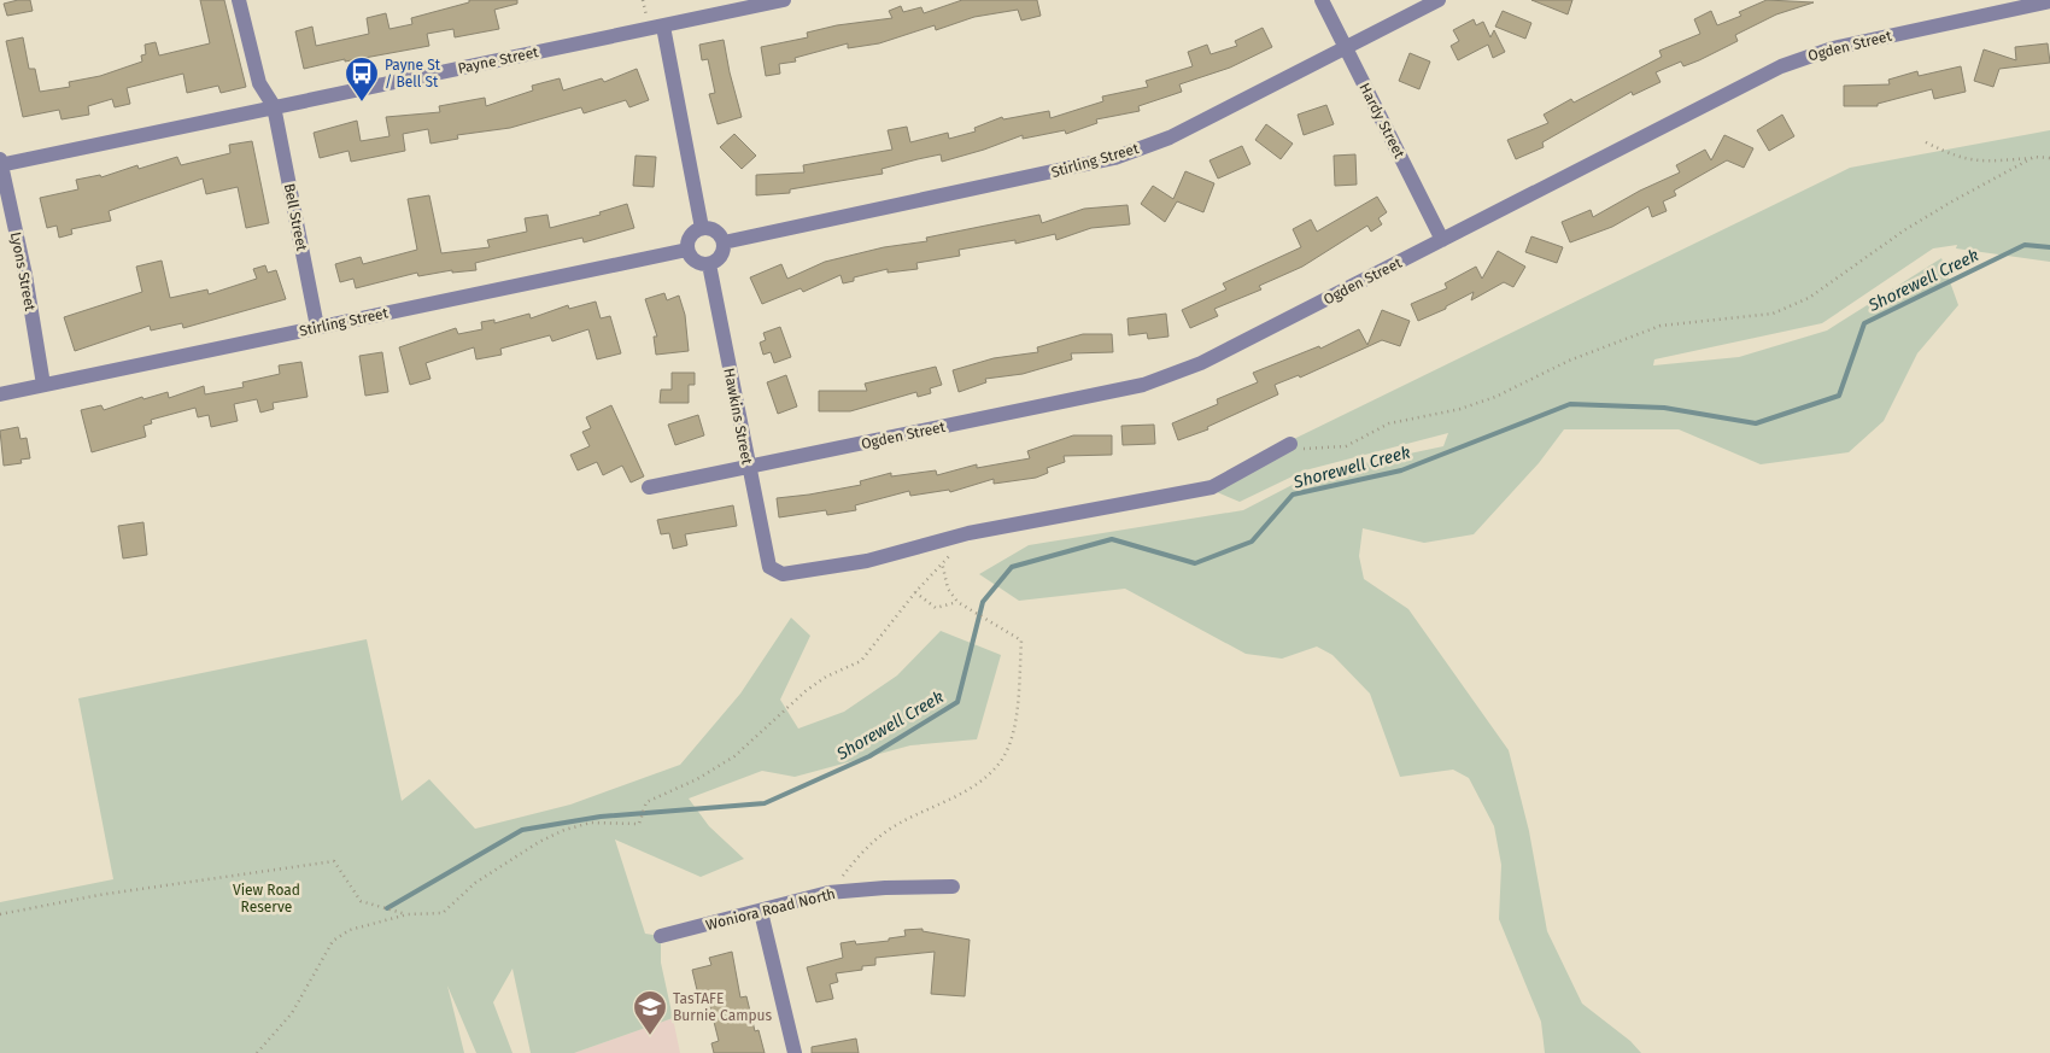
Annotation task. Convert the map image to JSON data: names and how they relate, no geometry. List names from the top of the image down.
{
  "streets": {
    "street": [
      "Ogden Street",
      "Payne Street",
      "Hardy Street",
      "Stirling Street",
      "Bell Street",
      "Lyons Street",
      "Hawkins Street",
      "Woniora Road North"
    ]
  },
  "crossings": [
    ["Ogden Street", "Hardy Street"],
    ["Ogden Street", "Hawkins Street"],
    ["Payne Street", "Bell Street"],
    ["Payne Street", "Lyons Street"],
    ["Hardy Street", "Stirling Street"],
    ["Stirling Street", "Bell Street"],
    ["Stirling Street", "Lyons Street"],
    ["Stirling Street", "Hawkins Street"]
  ],
  "water": ["Shorewell Creek"],
  "parks": ["View Road Reserve"],
  "places": {
    "bus stop": ["Payne St / Bell St"],
    "school or university": ["TasTAFE Burnie Campus"]
  }
}
